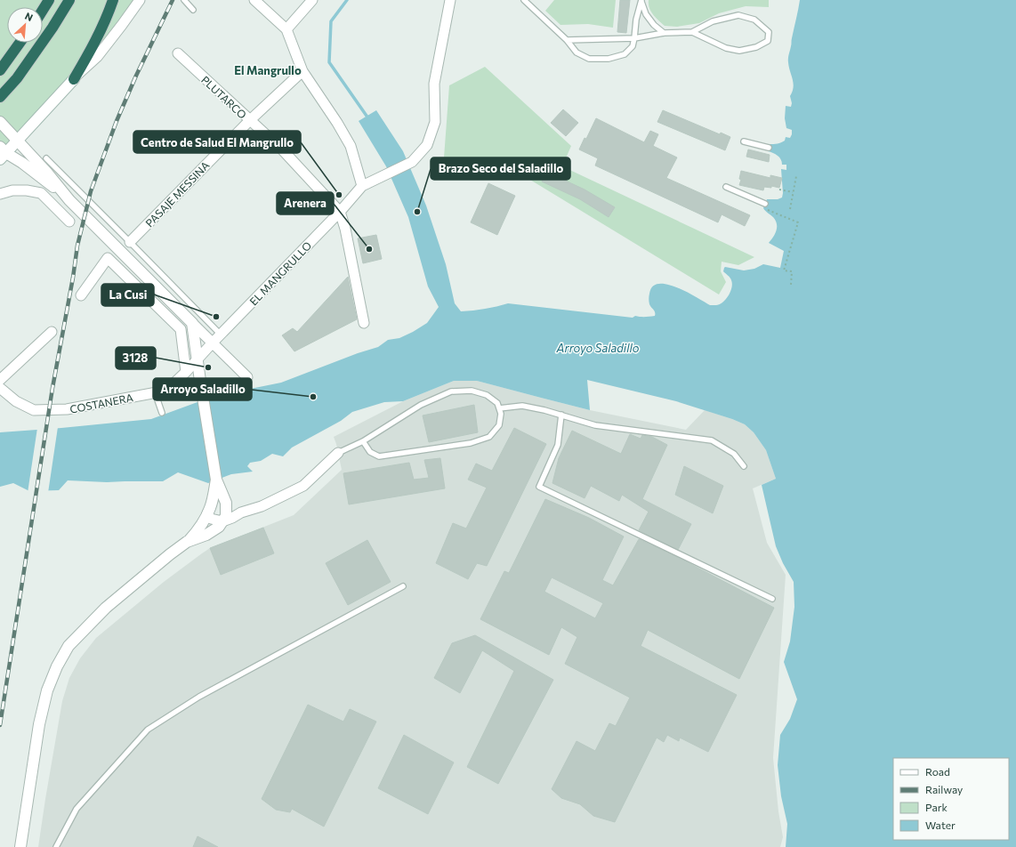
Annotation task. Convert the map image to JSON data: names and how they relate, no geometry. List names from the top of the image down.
{
  "streets": {
    "street": [
      "PLUTARCO",
      "PASAJE MESSINA",
      "EL MANGRULLO",
      "COSTANERA"
    ]
  },
  "crossings": [
    ["PLUTARCO", "PASAJE MESSINA"],
    ["PLUTARCO", "EL MANGRULLO"],
    ["EL MANGRULLO", "COSTANERA"]
  ],
  "districts": ["El Mangrullo"],
  "water": ["Arroyo Saladillo"],
  "places": [
    "Centro de Salud El Mangrullo",
    "Brazo Seco del Saladillo",
    "Arenera",
    "La Cusi",
    "3128",
    "Arroyo Saladillo"
  ],
  "legend": [
    "Road",
    "Railway",
    "Park",
    "Water"
  ],
  "north": "top right"
}
